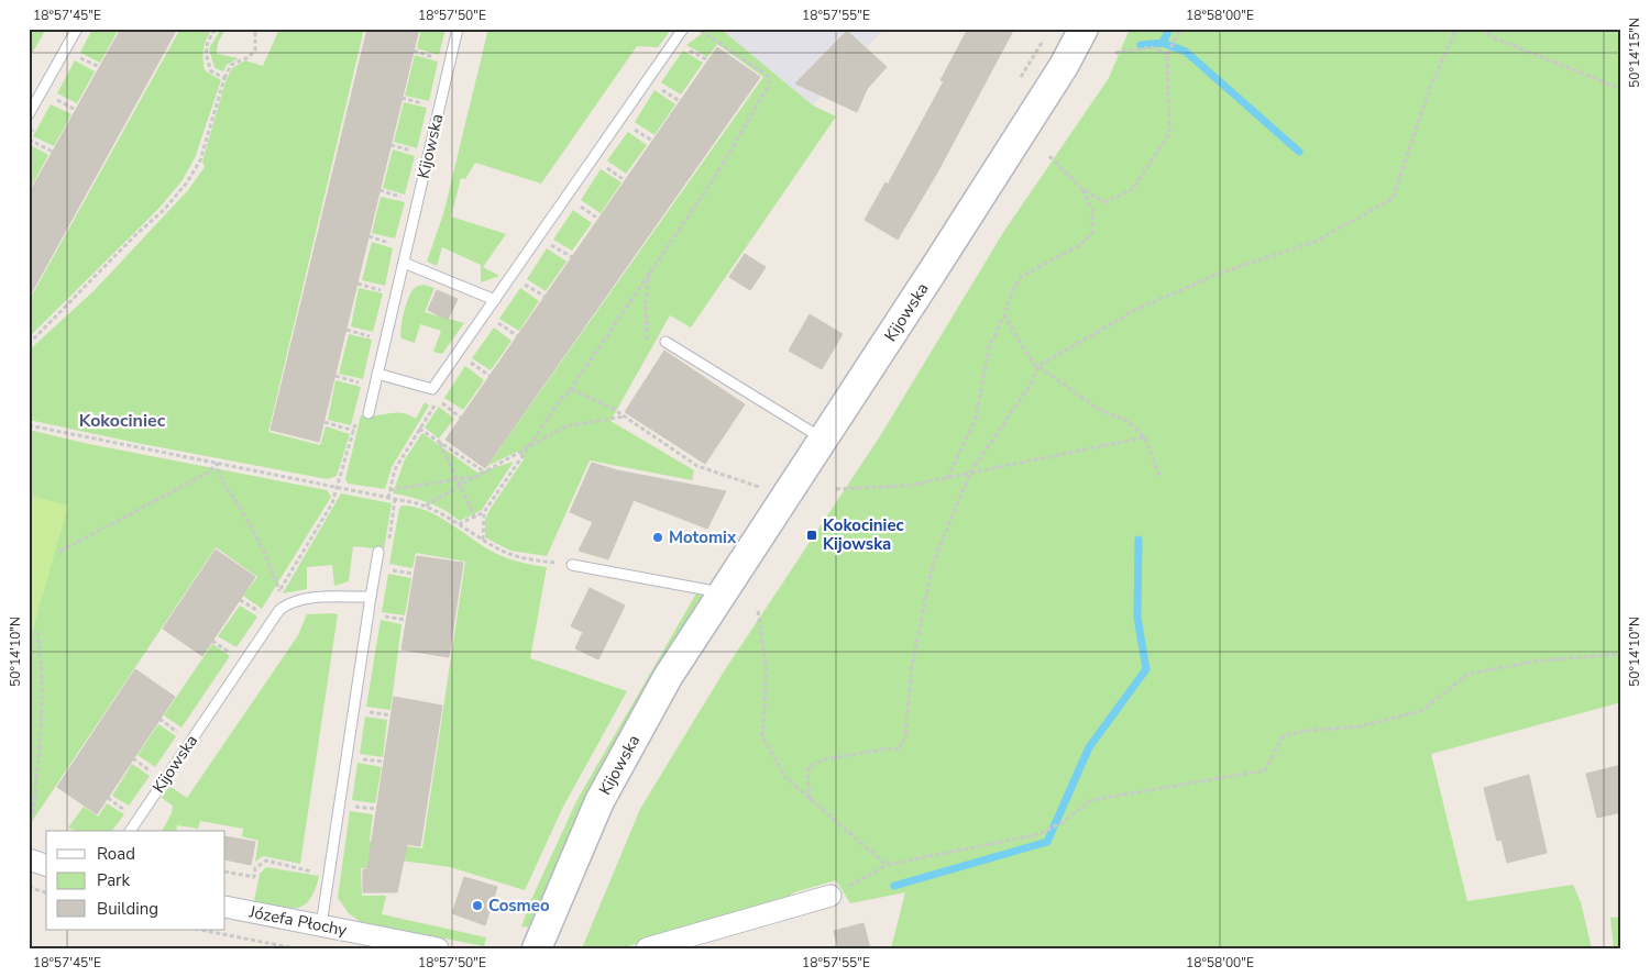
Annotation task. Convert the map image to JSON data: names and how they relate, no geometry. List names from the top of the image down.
{
  "streets": {
    "street": ["Kijowska", "Józefa Płochy"]
  },
  "districts": ["Kokociniec"],
  "places": {
    "transit": ["Kokociniec Kijowska"],
    "other": ["Motomix", "Cosmeo"]
  },
  "legend": ["Road", "Park", "Building"],
  "coordinates": [
    "18°57'45\"E",
    "18°57'50\"E",
    "18°57'55\"E",
    "18°58'00\"E",
    "50°14'15\"N",
    "50°14'10\"N"
  ]
}
